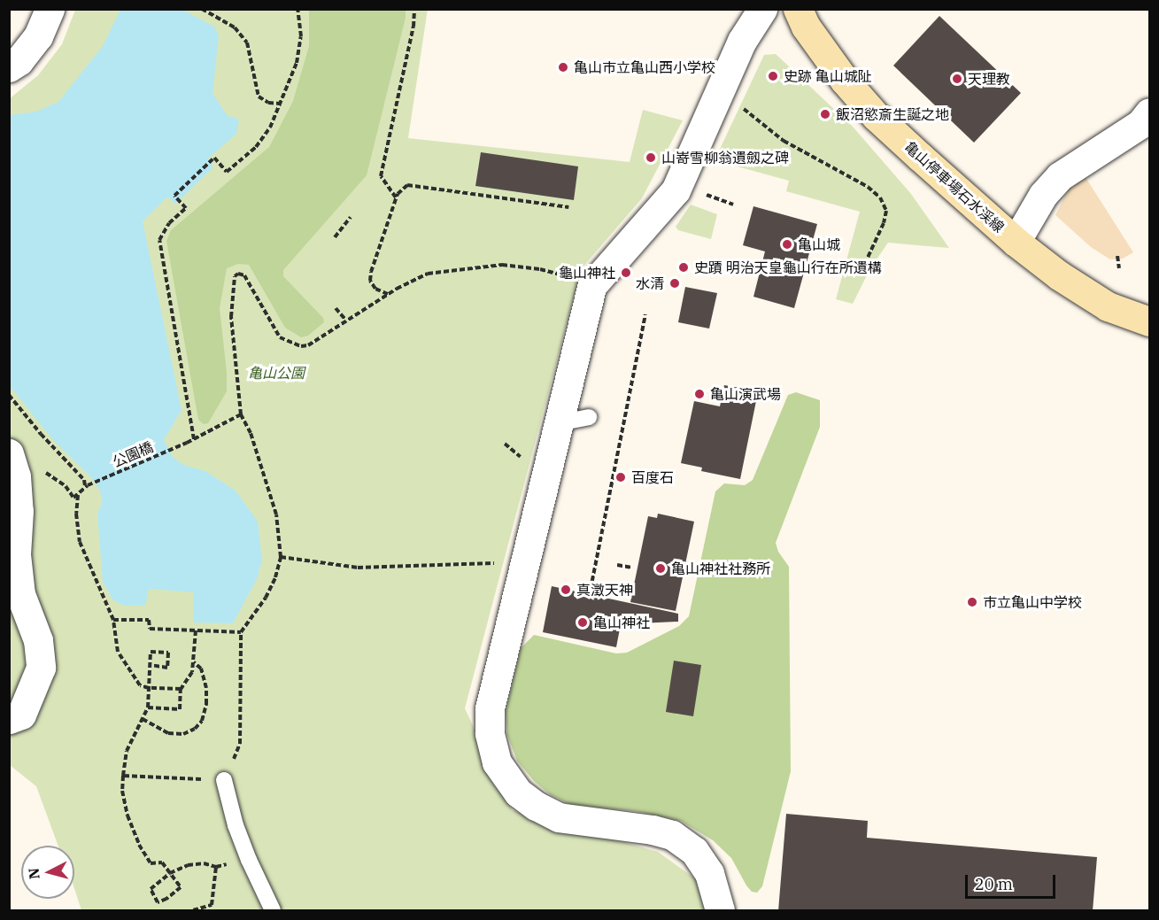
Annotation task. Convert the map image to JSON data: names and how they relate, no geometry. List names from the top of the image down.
{
  "streets": {
    "main road": ["亀山停車場石水渓線"],
    "path": ["公園橋"]
  },
  "parks": ["亀山公園"],
  "places": [
    "亀山市立亀山西小学校",
    "史跡 亀山城阯",
    "天理教",
    "飯沼慾斎生誕之地",
    "山嵜雪柳翁遺劔之碑",
    "亀山城",
    "史蹟 明治天皇龜山行在所遺構",
    "龜山神社",
    "水清",
    "亀山演武場",
    "百度石",
    "亀山神社社務所",
    "真澂天神",
    "市立亀山中学校",
    "亀山神社"
  ],
  "scale_bar": "20 m",
  "north": "left"
}
